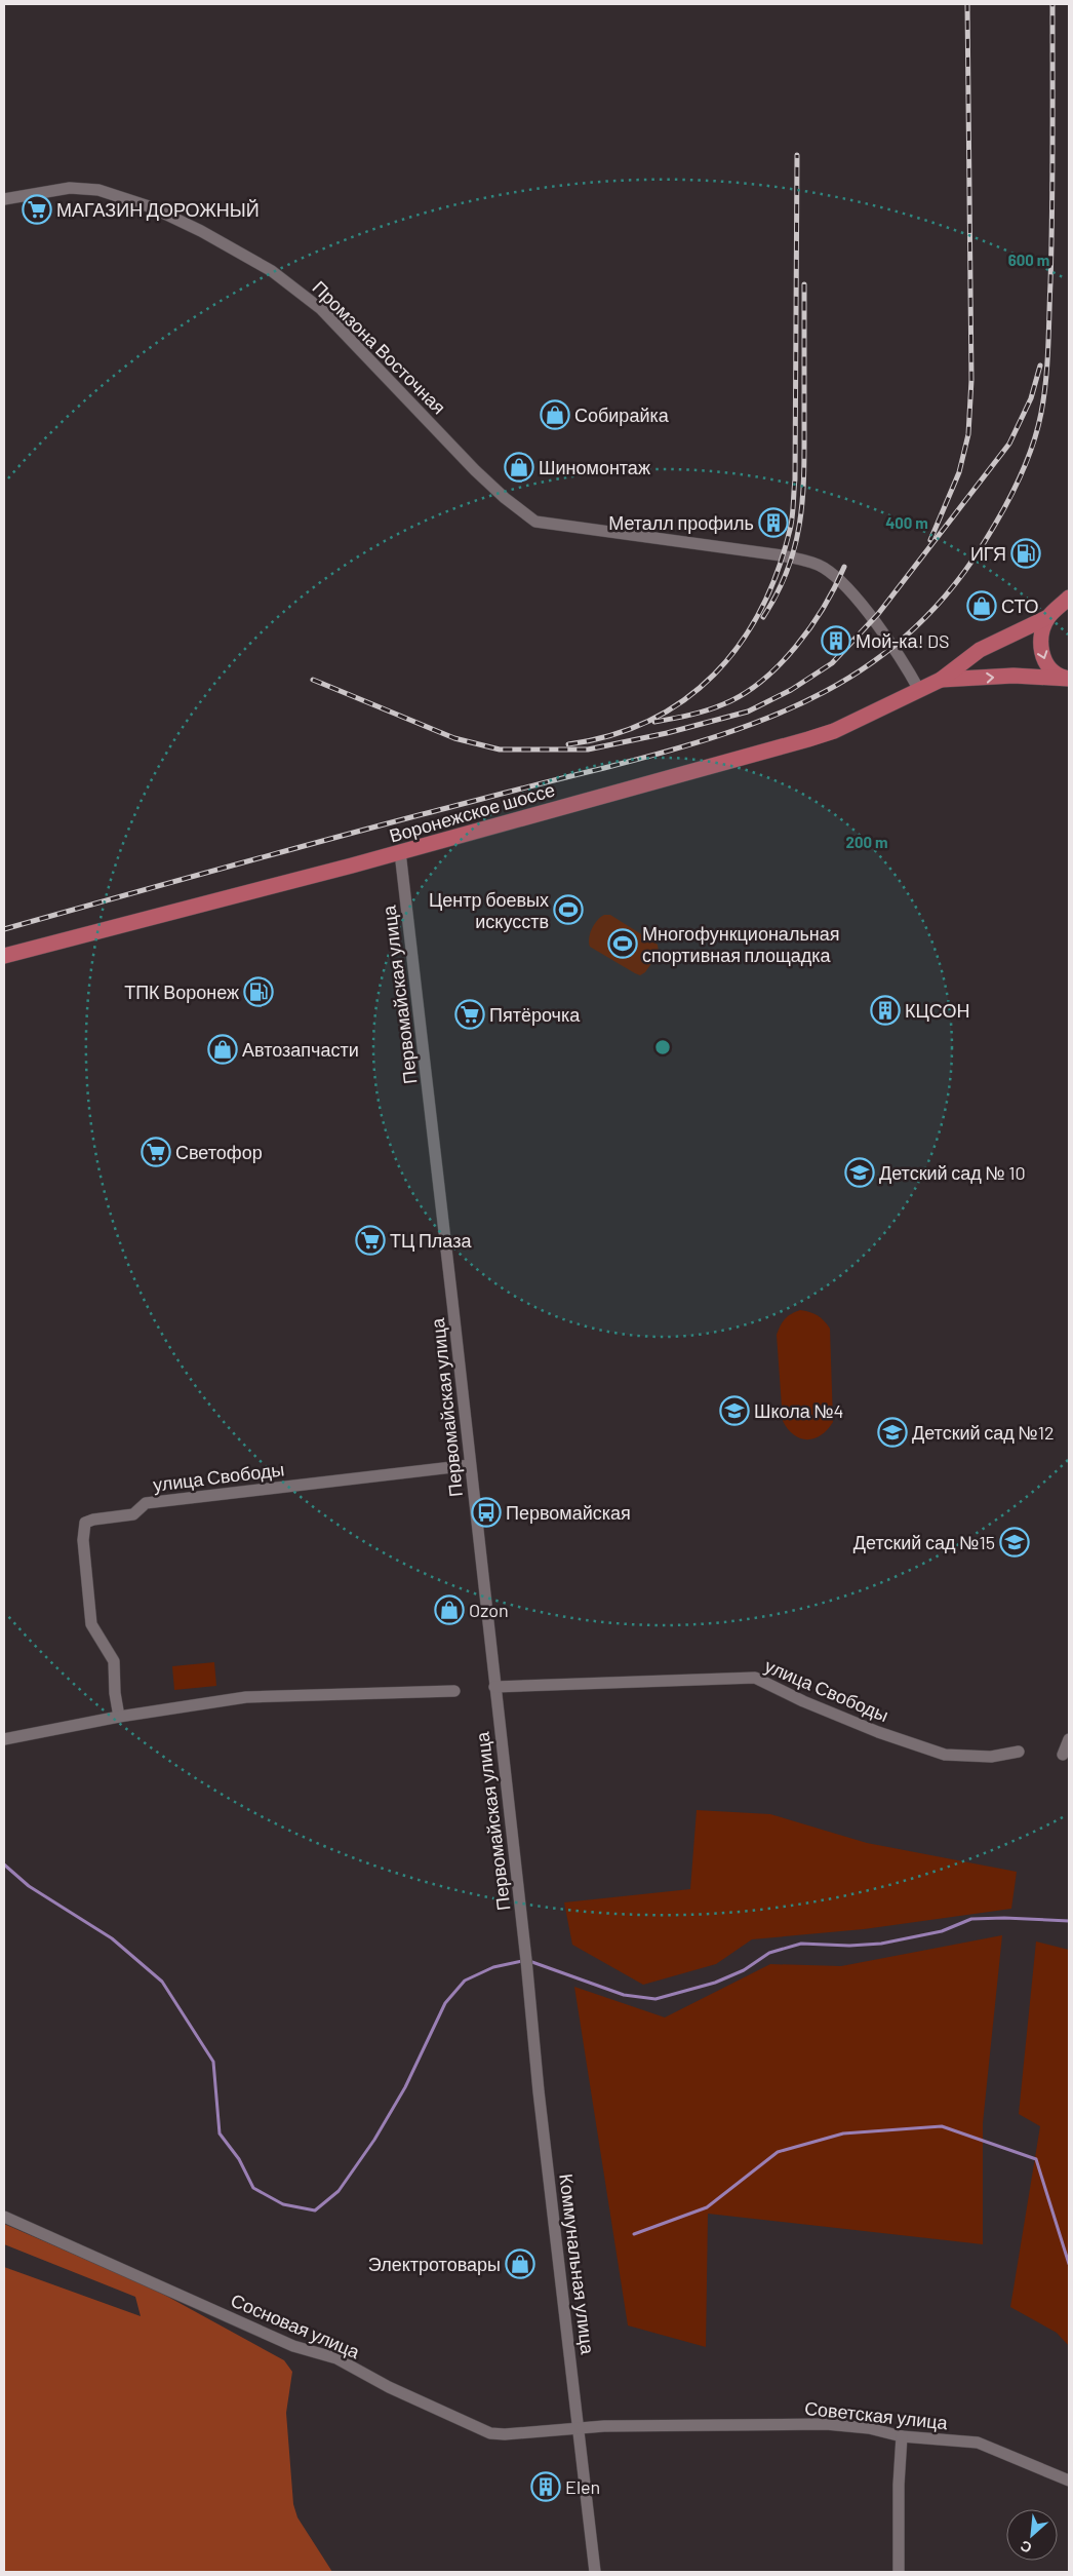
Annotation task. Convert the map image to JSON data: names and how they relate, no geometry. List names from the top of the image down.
{
  "streets": {
    "main road": ["Воронежское шоссе"],
    "street": [
      "Промзона Восточная",
      "Первомайская улица",
      "улица Свободы",
      "Коммунальная улица",
      "Сосновая улица",
      "Советская улица"
    ]
  },
  "crossings": [
    ["Промзона Восточная", "Воронежское шоссе"],
    ["Воронежское шоссе", "Первомайская улица"],
    ["Первомайская улица", "улица Свободы"],
    ["Первомайская улица", "Коммунальная улица"],
    ["Коммунальная улица", "Сосновая улица"],
    ["Коммунальная улица", "Советская улица"],
    ["Сосновая улица", "Советская улица"]
  ],
  "places": {
    "supermarket": [
      "МАГАЗИН ДОРОЖНЫЙ",
      "Пятёрочка",
      "Светофор",
      "ТЦ Плаза"
    ],
    "shop": [
      "Собирайка",
      "Шиномонтаж",
      "СТО",
      "Автозапчасти",
      "Ozon",
      "Электротовары"
    ],
    "building": [
      "Металл профиль",
      "Мой-ка! DS",
      "КЦСОН",
      "Elen"
    ],
    "fuel station": ["ИГЯ", "ТПК Воронеж"],
    "sports": ["Центр боевых искусств", "Многофункциональная спортивная площадка"],
    "school or university": [
      "Детский сад № 10",
      "Школа №4",
      "Детский сад №12",
      "Детский сад №15"
    ],
    "bus stop": ["Первомайская"]
  },
  "north": "bottom left",
  "rings": ["600 m", "400 m", "200 m"]
}
